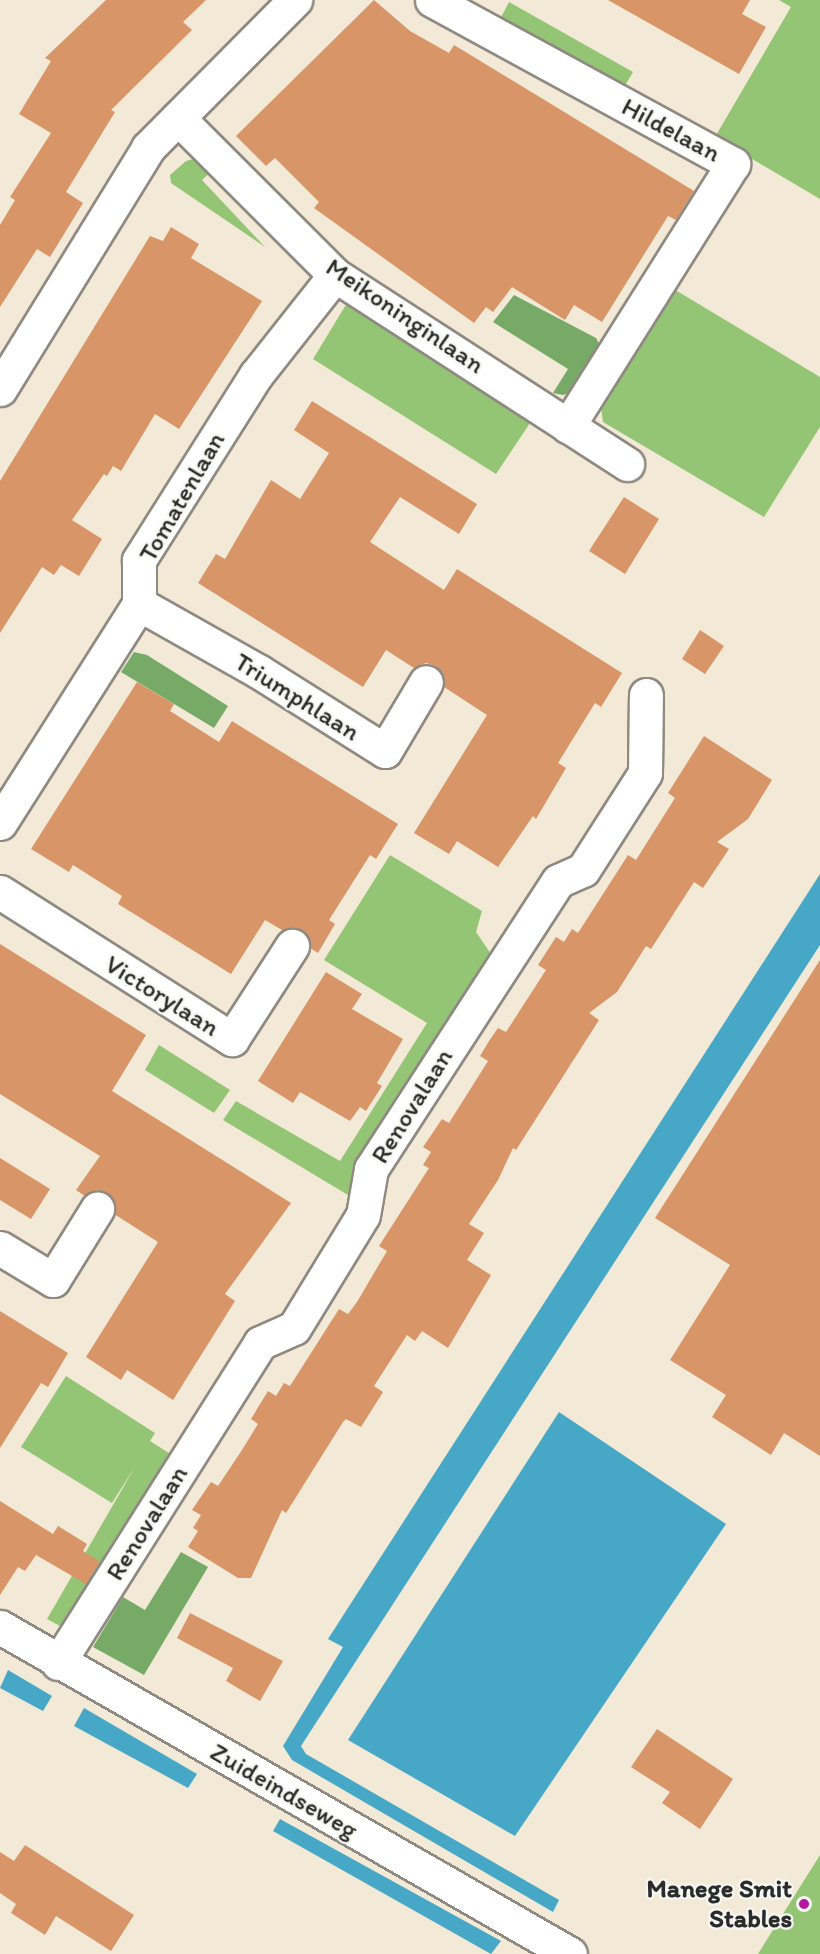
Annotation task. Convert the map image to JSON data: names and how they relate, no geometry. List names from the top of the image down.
{
  "streets": {
    "street": [
      "Hildelaan",
      "Meikoninginlaan",
      "Tomatenlaan",
      "Triumphlaan",
      "Victorylaan",
      "Renovalaan",
      "Zuideindseweg"
    ]
  },
  "crossings": [
    ["Hildelaan", "Meikoninginlaan"],
    ["Meikoninginlaan", "Tomatenlaan"],
    ["Tomatenlaan", "Triumphlaan"],
    ["Renovalaan", "Zuideindseweg"]
  ],
  "places": ["Manege Smit Stables"]
}
